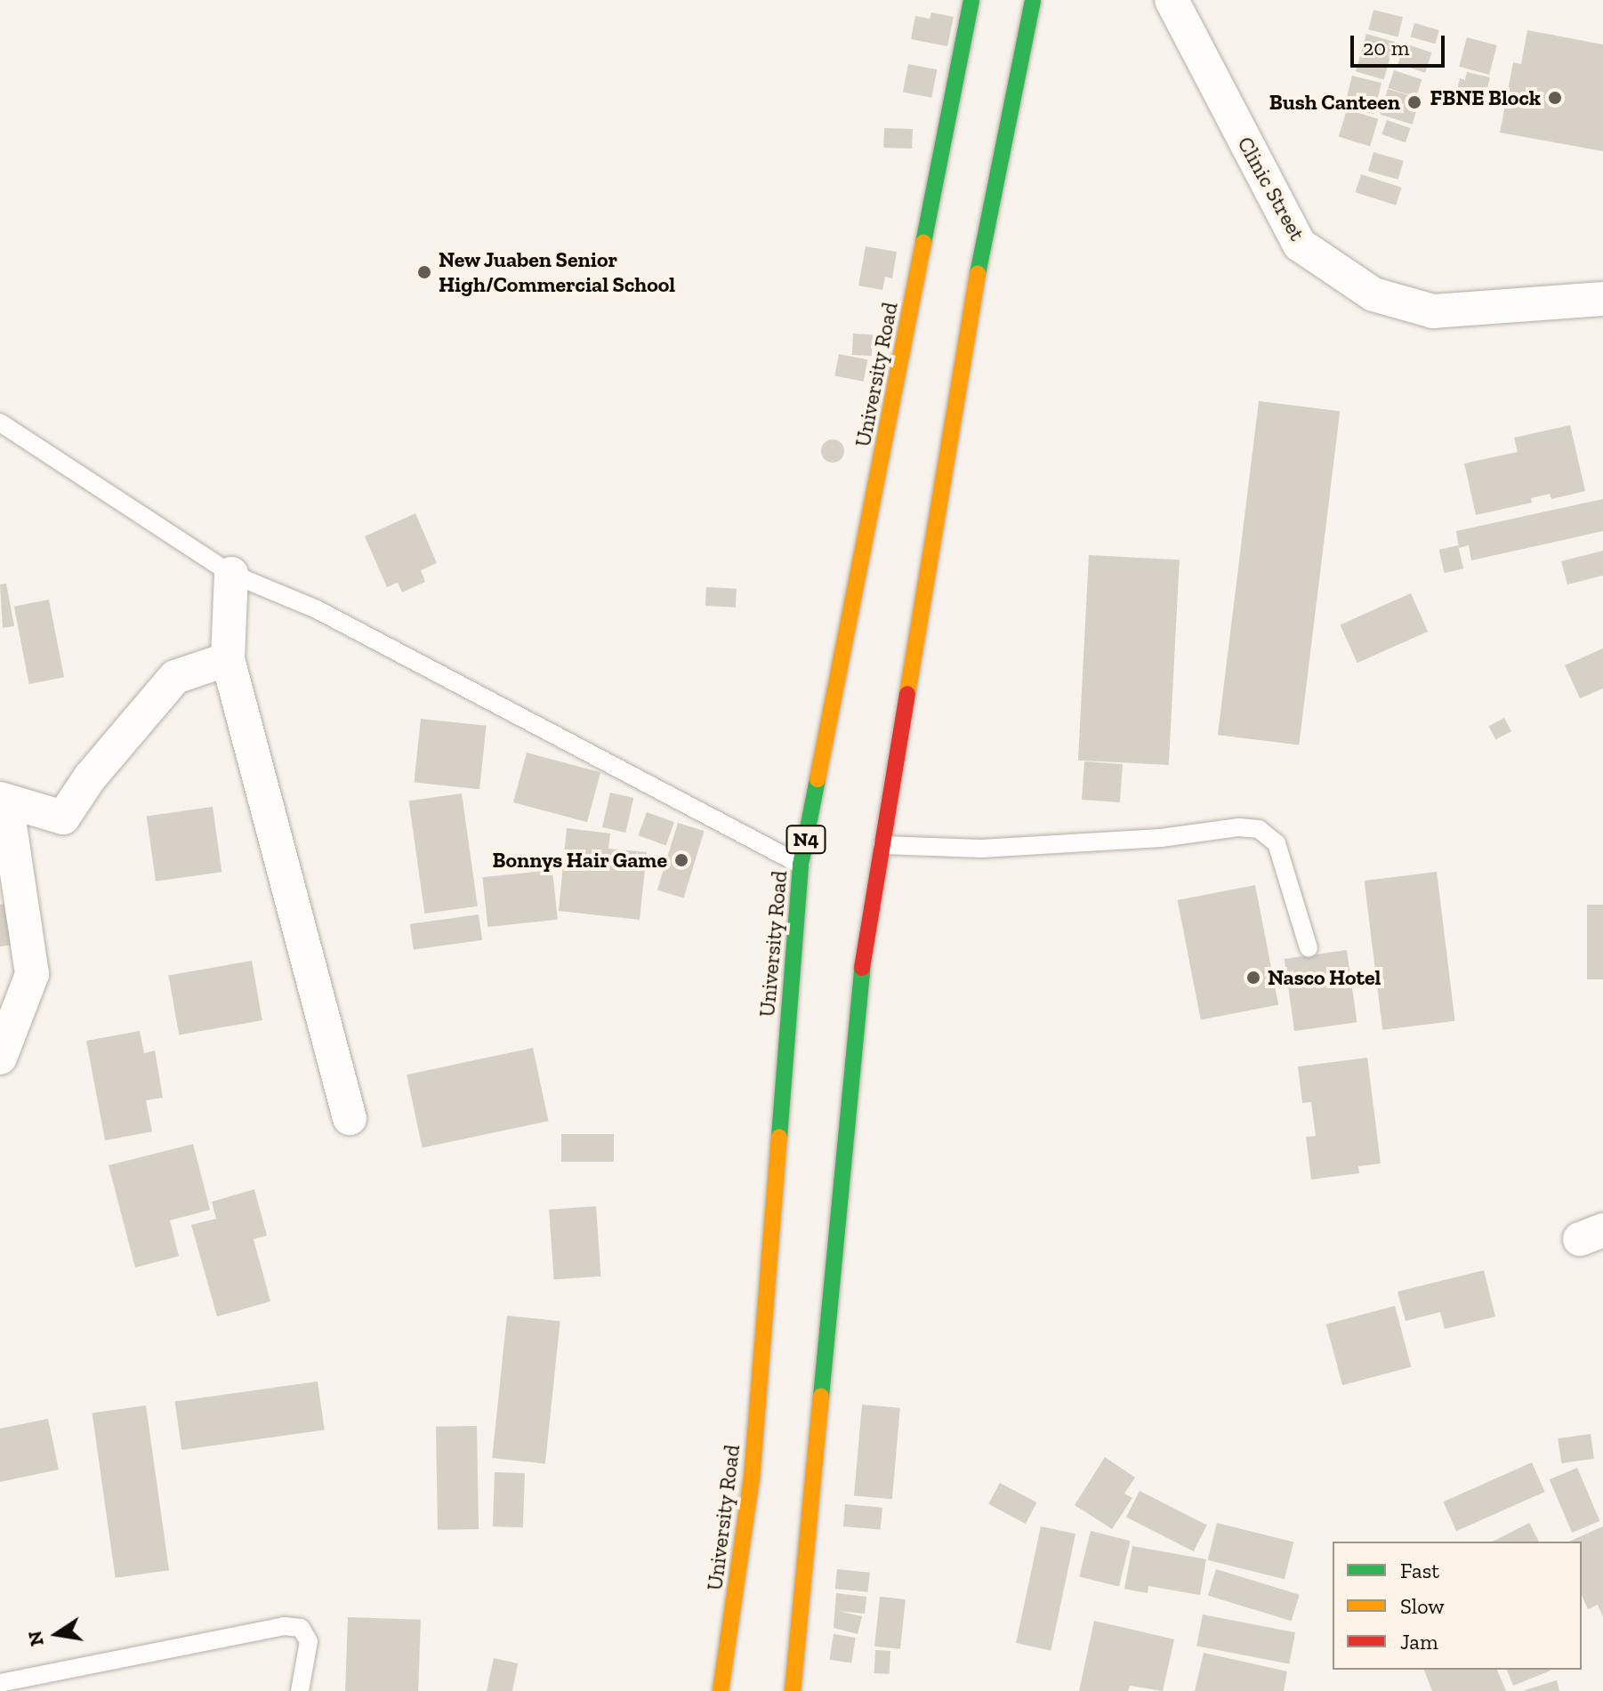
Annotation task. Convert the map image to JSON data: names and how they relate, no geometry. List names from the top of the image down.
{
  "streets": {
    "highway": ["University Road", "N4"],
    "street": ["Clinic Street"]
  },
  "places": [
    "FBNE Block",
    "Bush Canteen",
    "New Juaben Senior High/Commercial School",
    "Bonnys Hair Game",
    "Nasco Hotel"
  ],
  "legend": ["Fast", "Slow", "Jam"],
  "scale_bar": "20 m",
  "north": "left"
}
